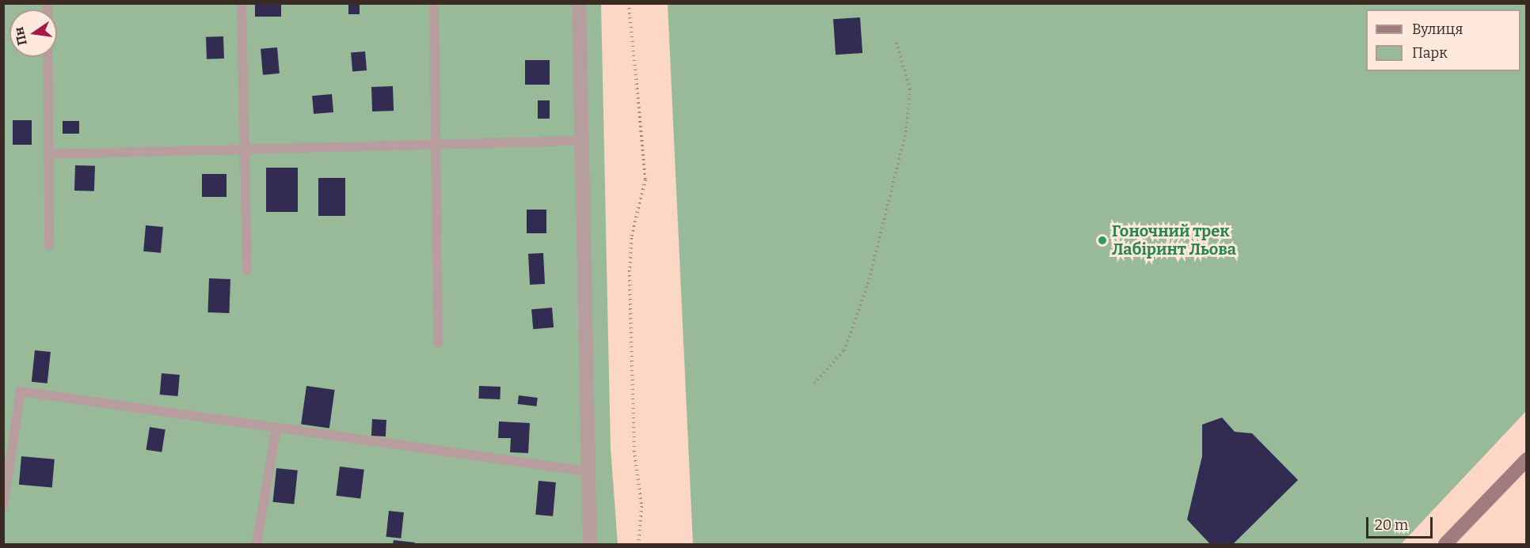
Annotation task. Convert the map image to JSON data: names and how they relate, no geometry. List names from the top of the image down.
{
  "places": ["Гоночний трек Лабіринт Льова"],
  "legend": ["Вулиця", "Парк"],
  "scale_bar": "20 m",
  "north": "left"
}
